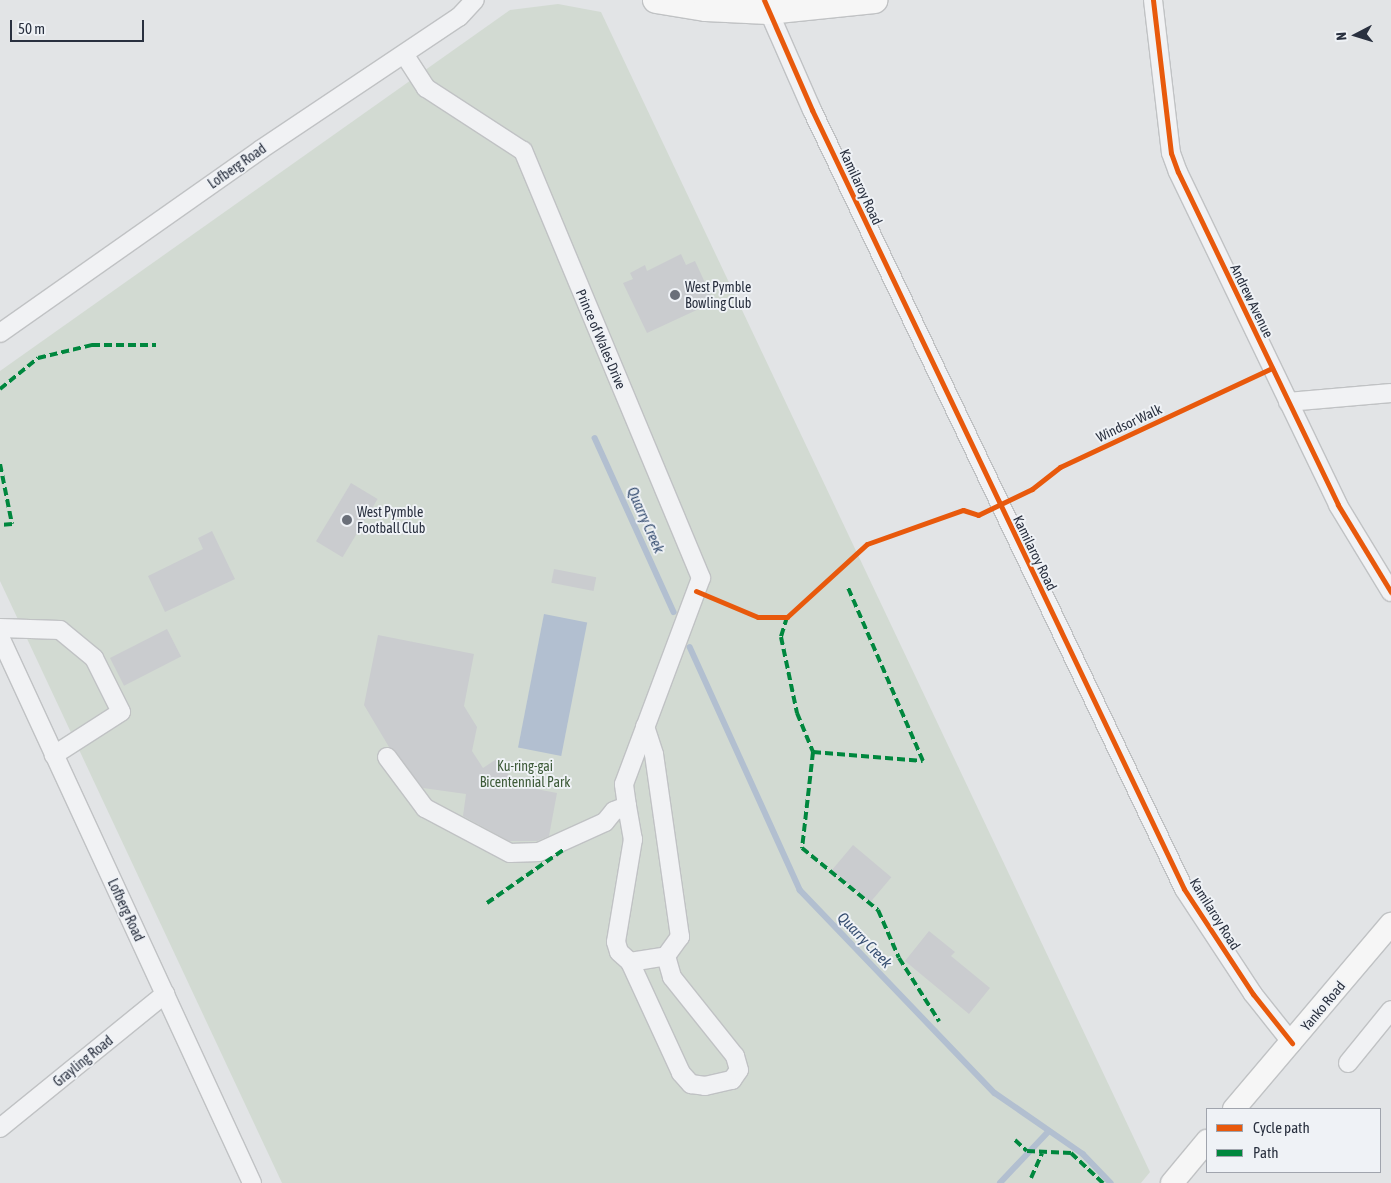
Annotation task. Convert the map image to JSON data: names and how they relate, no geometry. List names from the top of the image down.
{
  "streets": {
    "main road": ["Yanko Road"],
    "street": [
      "Lofberg Road",
      "Kamilaroy Road",
      "Andrew Avenue",
      "Prince of Wales Drive",
      "Grayling Road"
    ],
    "cycle path": ["Windsor Walk"]
  },
  "crossings": [
    ["Lofberg Road", "Prince of Wales Drive"],
    ["Lofberg Road", "Grayling Road"],
    ["Kamilaroy Road", "Yanko Road"]
  ],
  "water": ["Quarry Creek"],
  "parks": ["Ku-ring-gai Bicentennial Park"],
  "places": ["West Pymble Bowling Club", "West Pymble Football Club"],
  "legend": ["Cycle path", "Path"],
  "scale_bar": "50 m",
  "north": "left"
}
